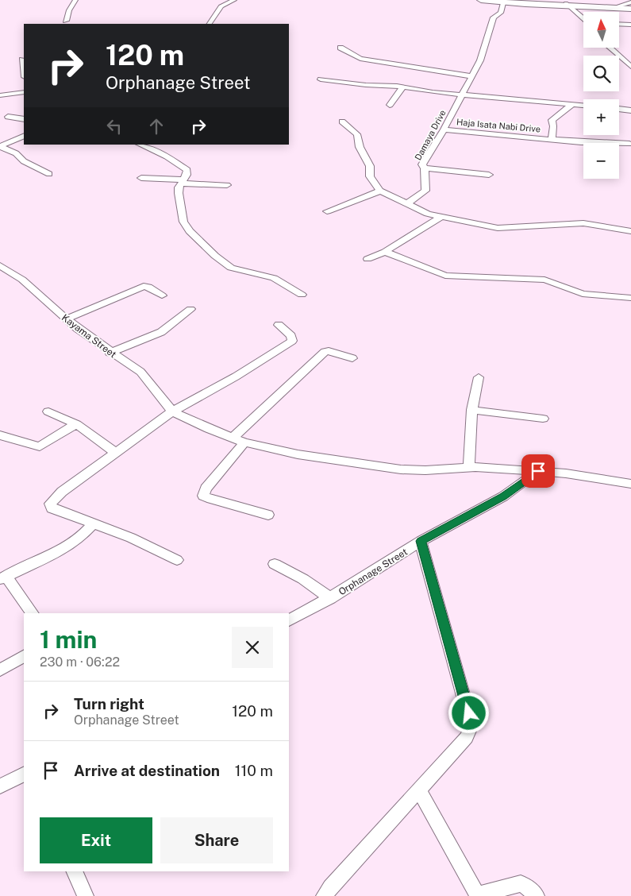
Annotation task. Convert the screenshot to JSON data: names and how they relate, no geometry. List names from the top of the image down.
{
  "streets": {
    "street": [
      "Haja Isata Nabi Drive",
      "Damaya Drive",
      "Kayama Street",
      "Orphanage Street"
    ]
  },
  "crossings": [
    ["Haja Isata Nabi Drive", "Damaya Drive"]
  ],
  "north": "top",
  "page": {
    "map_buttons": ["+", "−"],
    "turn": ["120 m", "Orphanage Street"],
    "heading": ["1 min", "230 m · 06:22"],
    "list": [
      {
        "name": "Turn right",
        "note": "Orphanage Street",
        "value": "120 m"
      },
      {
        "name": "Arrive at destination",
        "value": "110 m"
      }
    ],
    "buttons": ["Exit", "Share"]
  }
}
